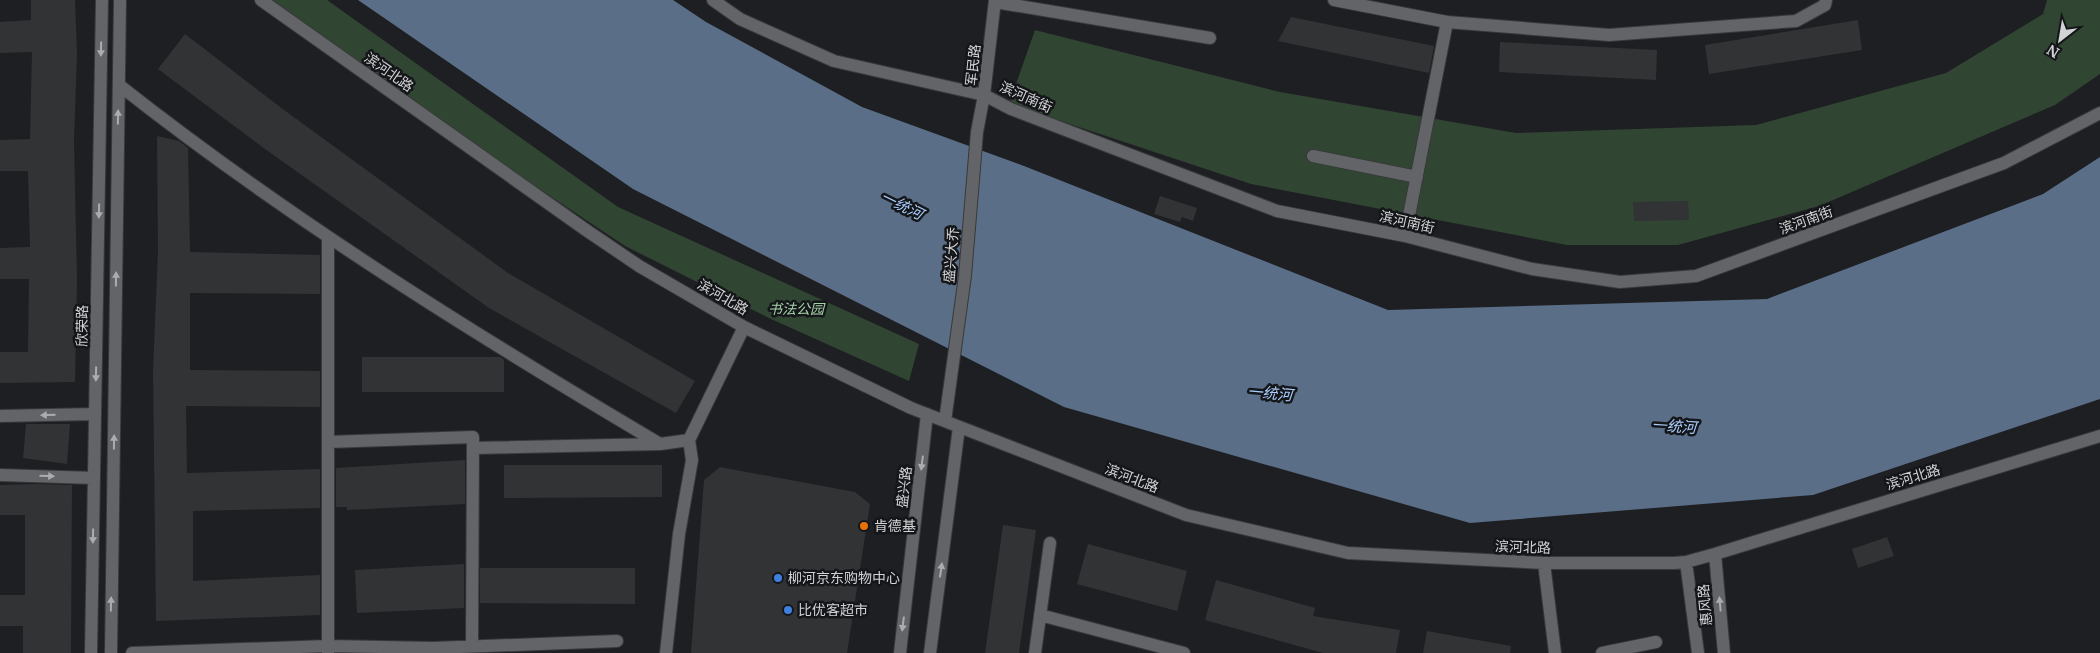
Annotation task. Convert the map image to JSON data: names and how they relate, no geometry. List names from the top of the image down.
{
  "streets": {
    "street": [
      "军民路",
      "滨河北路",
      "滨河南街",
      "盛兴大乔",
      "欣荣路",
      "盛兴路",
      "惠风路"
    ]
  },
  "crossings": [
    ["军民路", "滨河南街"],
    ["军民路", "盛兴大乔"],
    ["滨河北路", "盛兴大乔"],
    ["滨河北路", "盛兴路"],
    ["滨河北路", "惠风路"]
  ],
  "water": ["一统河"],
  "parks": ["书法公园"],
  "places": ["肯德基", "柳河京东购物中心", "比优客超市"],
  "north": "bottom left"
}
